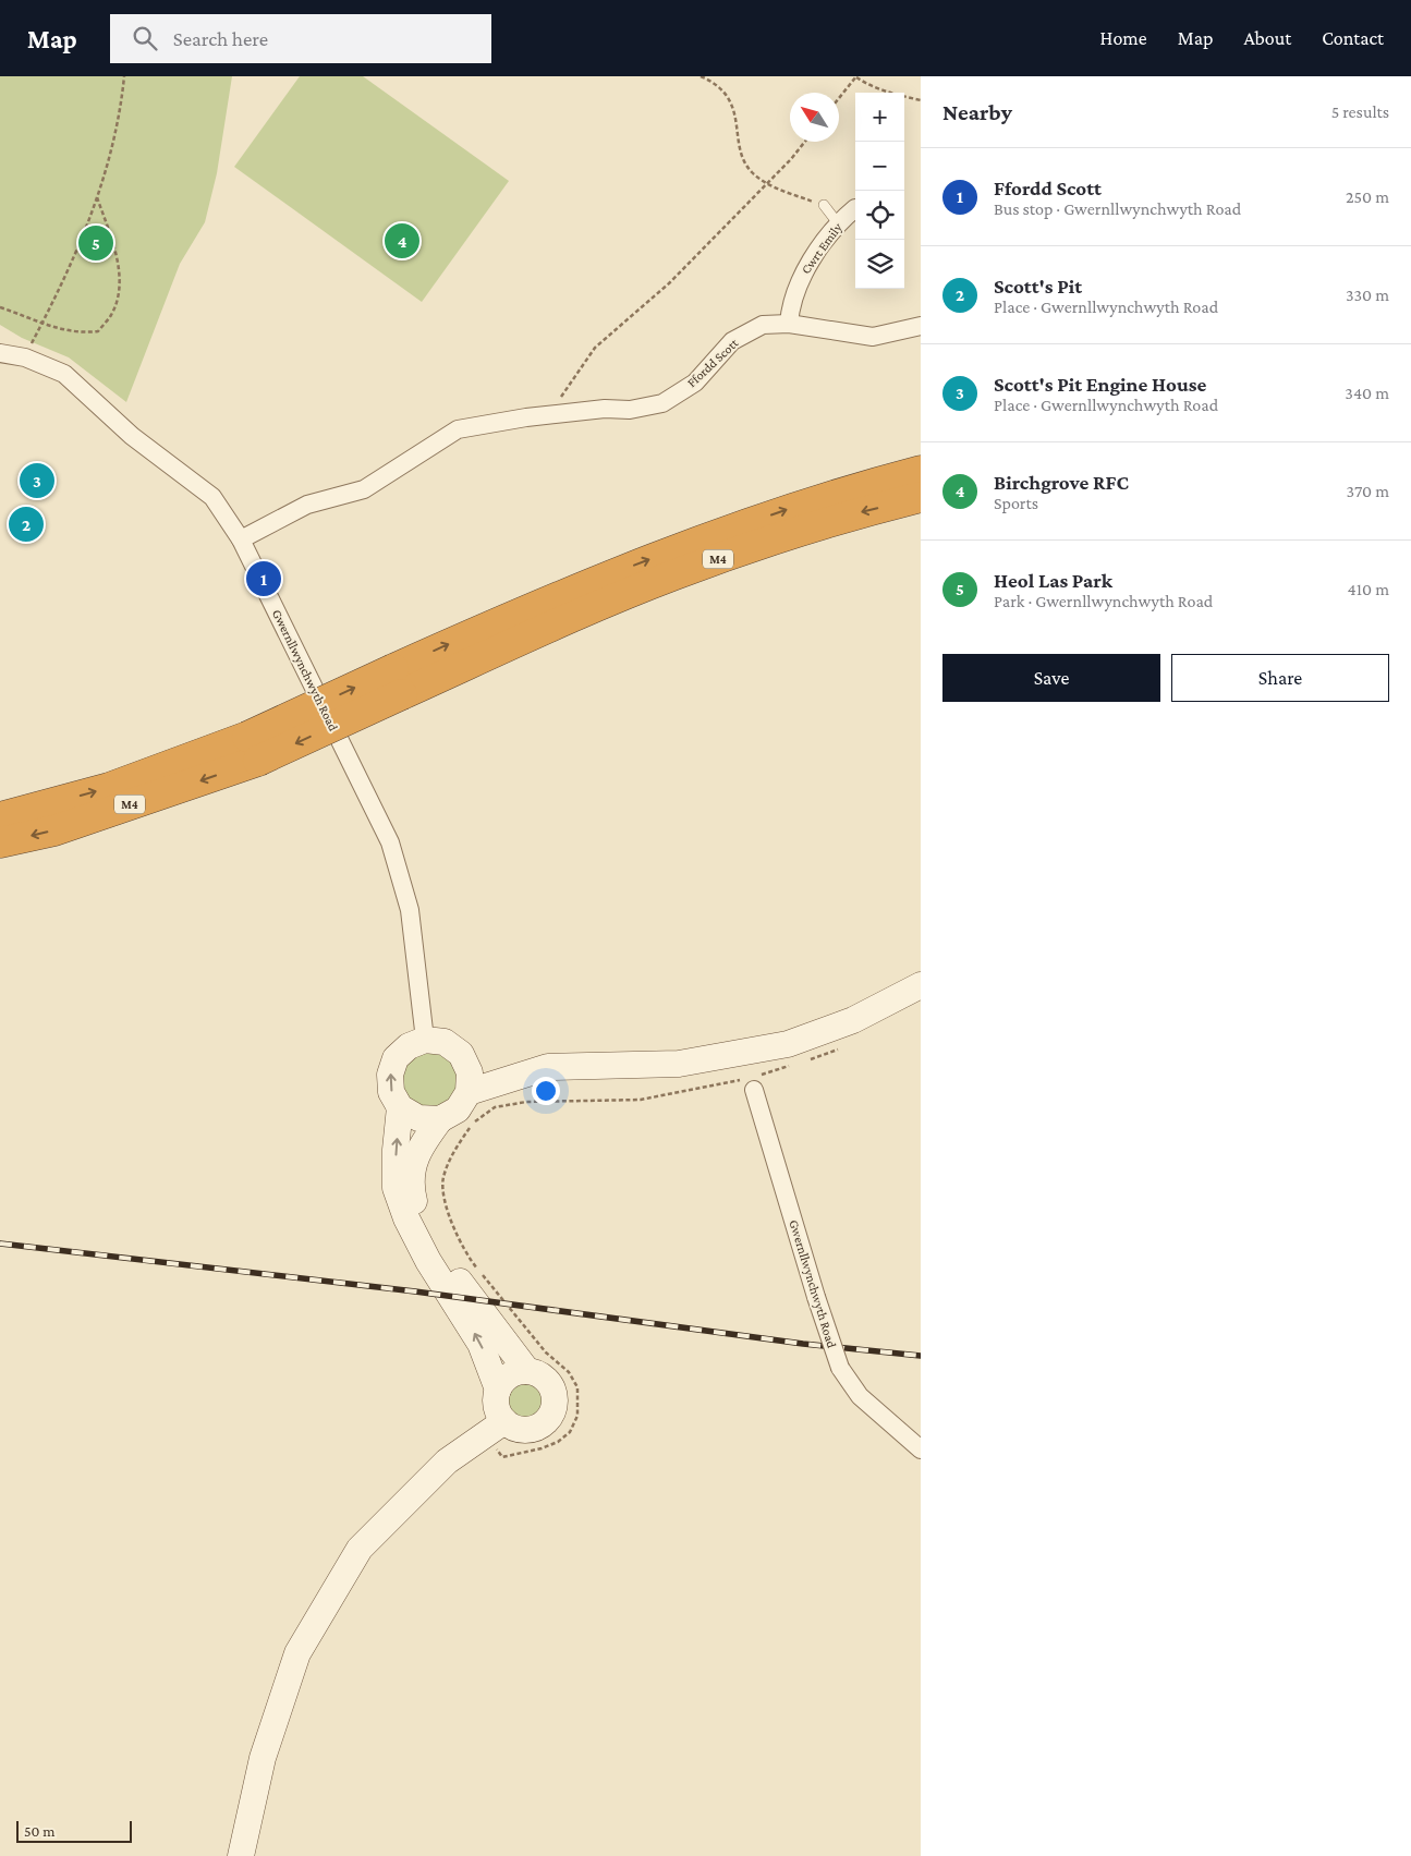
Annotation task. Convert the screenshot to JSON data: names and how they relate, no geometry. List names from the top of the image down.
{
  "streets": {
    "highway": ["M4"],
    "street": ["Cwrt Emily", "Ffordd Scott", "Gwernllwynchwyth Road"]
  },
  "crossings": [
    ["Cwrt Emily", "Ffordd Scott"],
    ["Ffordd Scott", "Gwernllwynchwyth Road"]
  ],
  "scale_bar": "50 m",
  "north": "top left",
  "page": {
    "header": "Map",
    "search": "Search here",
    "nav": [
      "Home",
      "Map",
      "About",
      "Contact"
    ],
    "heading": ["Nearby", "5 results"],
    "map_buttons": ["+", "−"],
    "list": [
      {
        "mark": "1",
        "name": "Ffordd Scott",
        "note": "Bus stop · Gwernllwynchwyth Road",
        "value": "250 m"
      },
      {
        "mark": "2",
        "name": "Scott's Pit",
        "note": "Place · Gwernllwynchwyth Road",
        "value": "330 m"
      },
      {
        "mark": "3",
        "name": "Scott's Pit Engine House",
        "note": "Place · Gwernllwynchwyth Road",
        "value": "340 m"
      },
      {
        "mark": "4",
        "name": "Birchgrove RFC",
        "note": "Sports",
        "value": "370 m"
      },
      {
        "mark": "5",
        "name": "Heol Las Park",
        "note": "Park · Gwernllwynchwyth Road",
        "value": "410 m"
      }
    ],
    "pins": [
      "4",
      "5",
      "3",
      "2",
      "1"
    ],
    "buttons": ["Save", "Share"],
    "scale": "50 m"
  }
}
